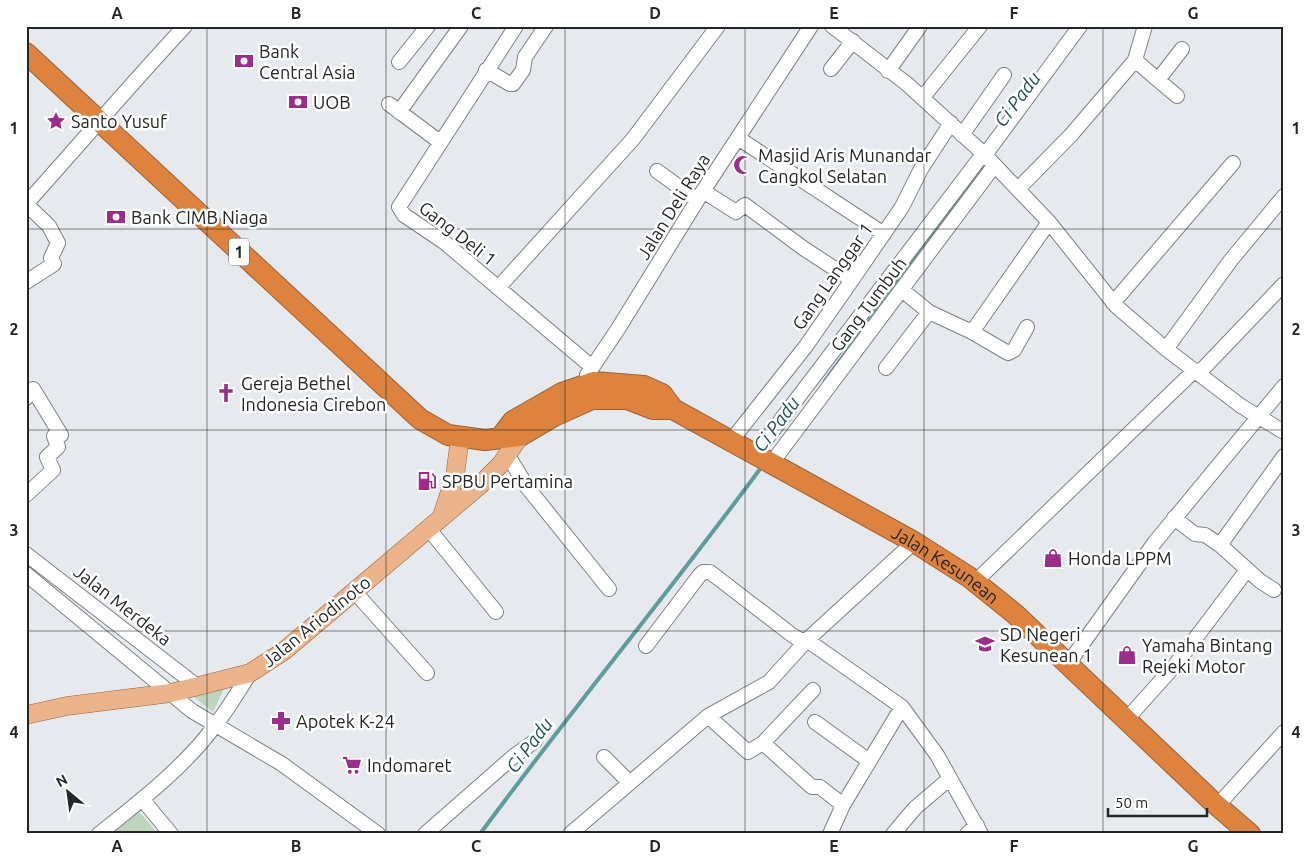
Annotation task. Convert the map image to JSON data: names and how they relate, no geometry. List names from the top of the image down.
{
  "streets": {
    "highway": ["1", "Jalan Kesunean"],
    "main road": ["Jalan Ariodinoto"],
    "street": [
      "Jalan Deli Raya",
      "Gang Deli 1",
      "Gang Langgar 1",
      "Gang Tumbuh",
      "Jalan Merdeka"
    ]
  },
  "crossings": [
    ["Jalan Deli Raya", "Gang Deli 1"],
    ["Jalan Deli Raya", "1"],
    ["1", "Gang Langgar 1"],
    ["1", "Jalan Kesunean"],
    ["1", "Jalan Ariodinoto"],
    ["Gang Langgar 1", "Jalan Kesunean"],
    ["Gang Tumbuh", "Jalan Kesunean"],
    ["Jalan Merdeka", "Jalan Ariodinoto"]
  ],
  "water": ["Ci Padu"],
  "places": {
    "bank": ["Bank Central Asia", "UOB", "Bank CIMB Niaga"],
    "place": ["Santo Yusuf"],
    "mosque": ["Masjid Aris Munandar Cangkol Selatan"],
    "church": ["Gereja Bethel Indonesia Cirebon"],
    "fuel station": ["SPBU Pertamina"],
    "shop": ["Honda LPPM", "Yamaha Bintang Rejeki Motor"],
    "school or university": ["SD Negeri Kesunean 1"],
    "pharmacy": ["Apotek K-24"],
    "supermarket": ["Indomaret"]
  },
  "scale_bar": "50 m",
  "north": "top left",
  "grid": {
    "columns": [
      "A",
      "B",
      "C",
      "D",
      "E",
      "F",
      "G"
    ],
    "rows": [
      "1",
      "2",
      "3",
      "4"
    ]
  }
}
